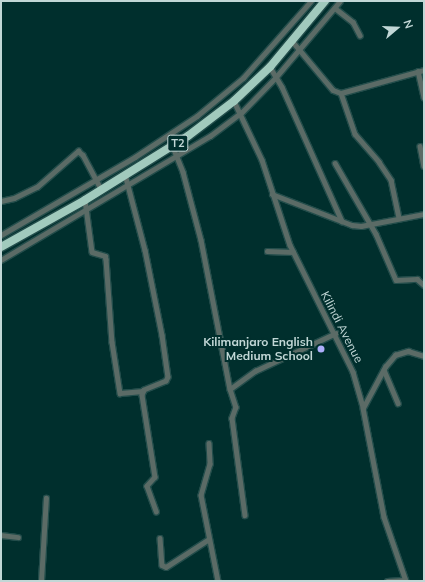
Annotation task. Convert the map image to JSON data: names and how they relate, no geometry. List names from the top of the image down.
{
  "streets": {
    "highway": ["T2"],
    "street": ["Kilindi Avenue"]
  },
  "crossings": [
    ["T2", "Kilindi Avenue"]
  ],
  "places": ["Kilimanjaro English Medium School"],
  "north": "right"
}
